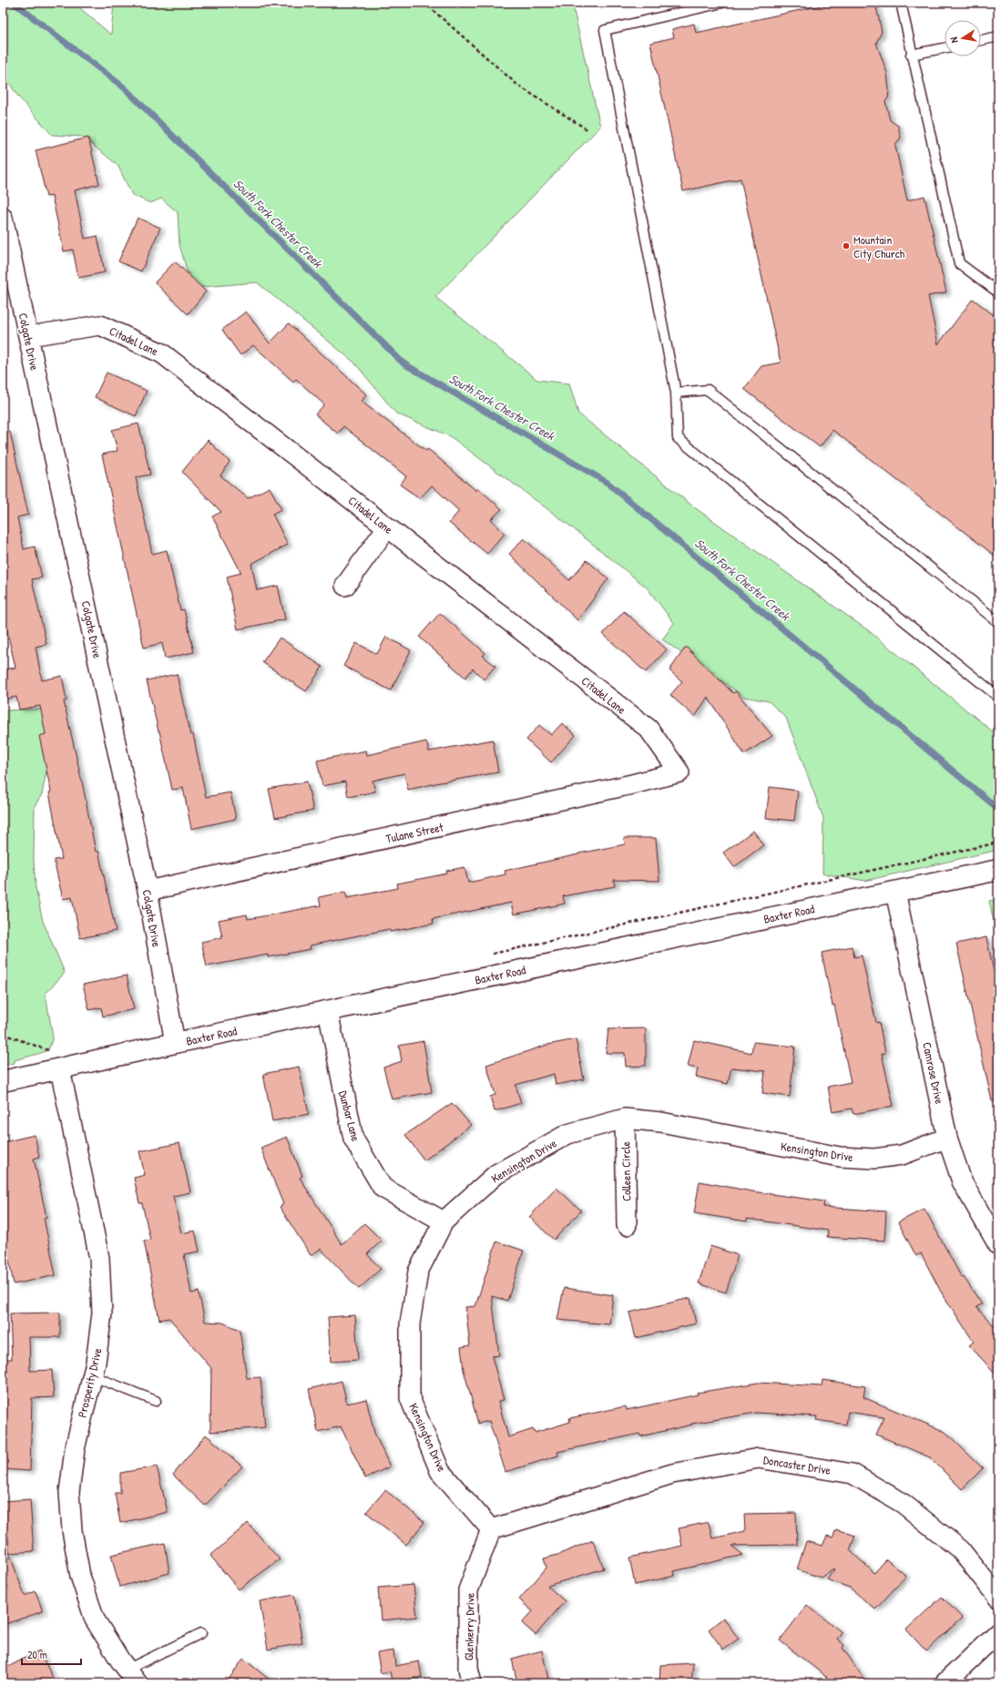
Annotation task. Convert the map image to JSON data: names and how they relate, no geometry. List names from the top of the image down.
{
  "streets": {
    "street": [
      "Citadel Lane",
      "Colgate Drive",
      "Tulane Street",
      "Baxter Road",
      "Camrose Drive",
      "Dunbar Lane",
      "Kensington Drive",
      "Colleen Circle",
      "Prosperity Drive",
      "Doncaster Drive",
      "Glenkerry Drive"
    ]
  },
  "crossings": [
    ["Citadel Lane", "Colgate Drive"],
    ["Citadel Lane", "Tulane Street"],
    ["Colgate Drive", "Tulane Street"],
    ["Colgate Drive", "Baxter Road"],
    ["Baxter Road", "Camrose Drive"],
    ["Baxter Road", "Dunbar Lane"],
    ["Baxter Road", "Prosperity Drive"],
    ["Camrose Drive", "Kensington Drive"],
    ["Dunbar Lane", "Kensington Drive"],
    ["Kensington Drive", "Colleen Circle"],
    ["Kensington Drive", "Doncaster Drive"],
    ["Kensington Drive", "Glenkerry Drive"],
    ["Doncaster Drive", "Glenkerry Drive"]
  ],
  "water": ["South Fork Chester Creek"],
  "places": ["Mountain City Church"],
  "scale_bar": "20 m",
  "north": "left"
}
